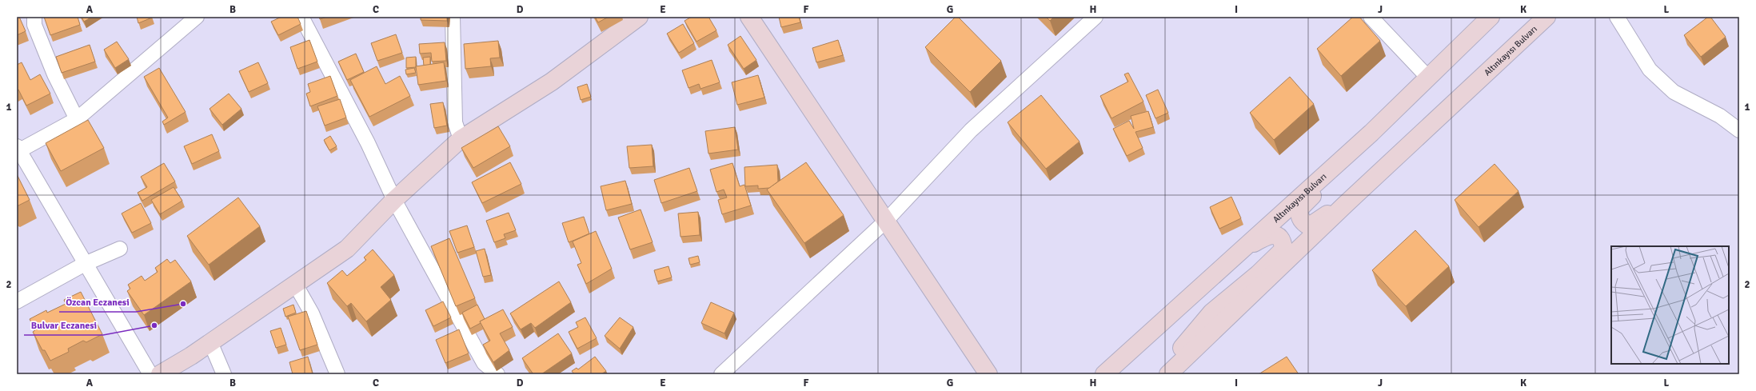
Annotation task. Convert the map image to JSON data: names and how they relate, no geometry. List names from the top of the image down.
{
  "streets": {
    "main road": ["Altınkayısı Bulvarı"]
  },
  "places": ["Özcan Eczanesi", "Bulvar Eczanesi"],
  "grid": {
    "columns": [
      "A",
      "B",
      "C",
      "D",
      "E",
      "F",
      "G",
      "H",
      "I",
      "J",
      "K",
      "L"
    ],
    "rows": ["1", "2"]
  }
}
